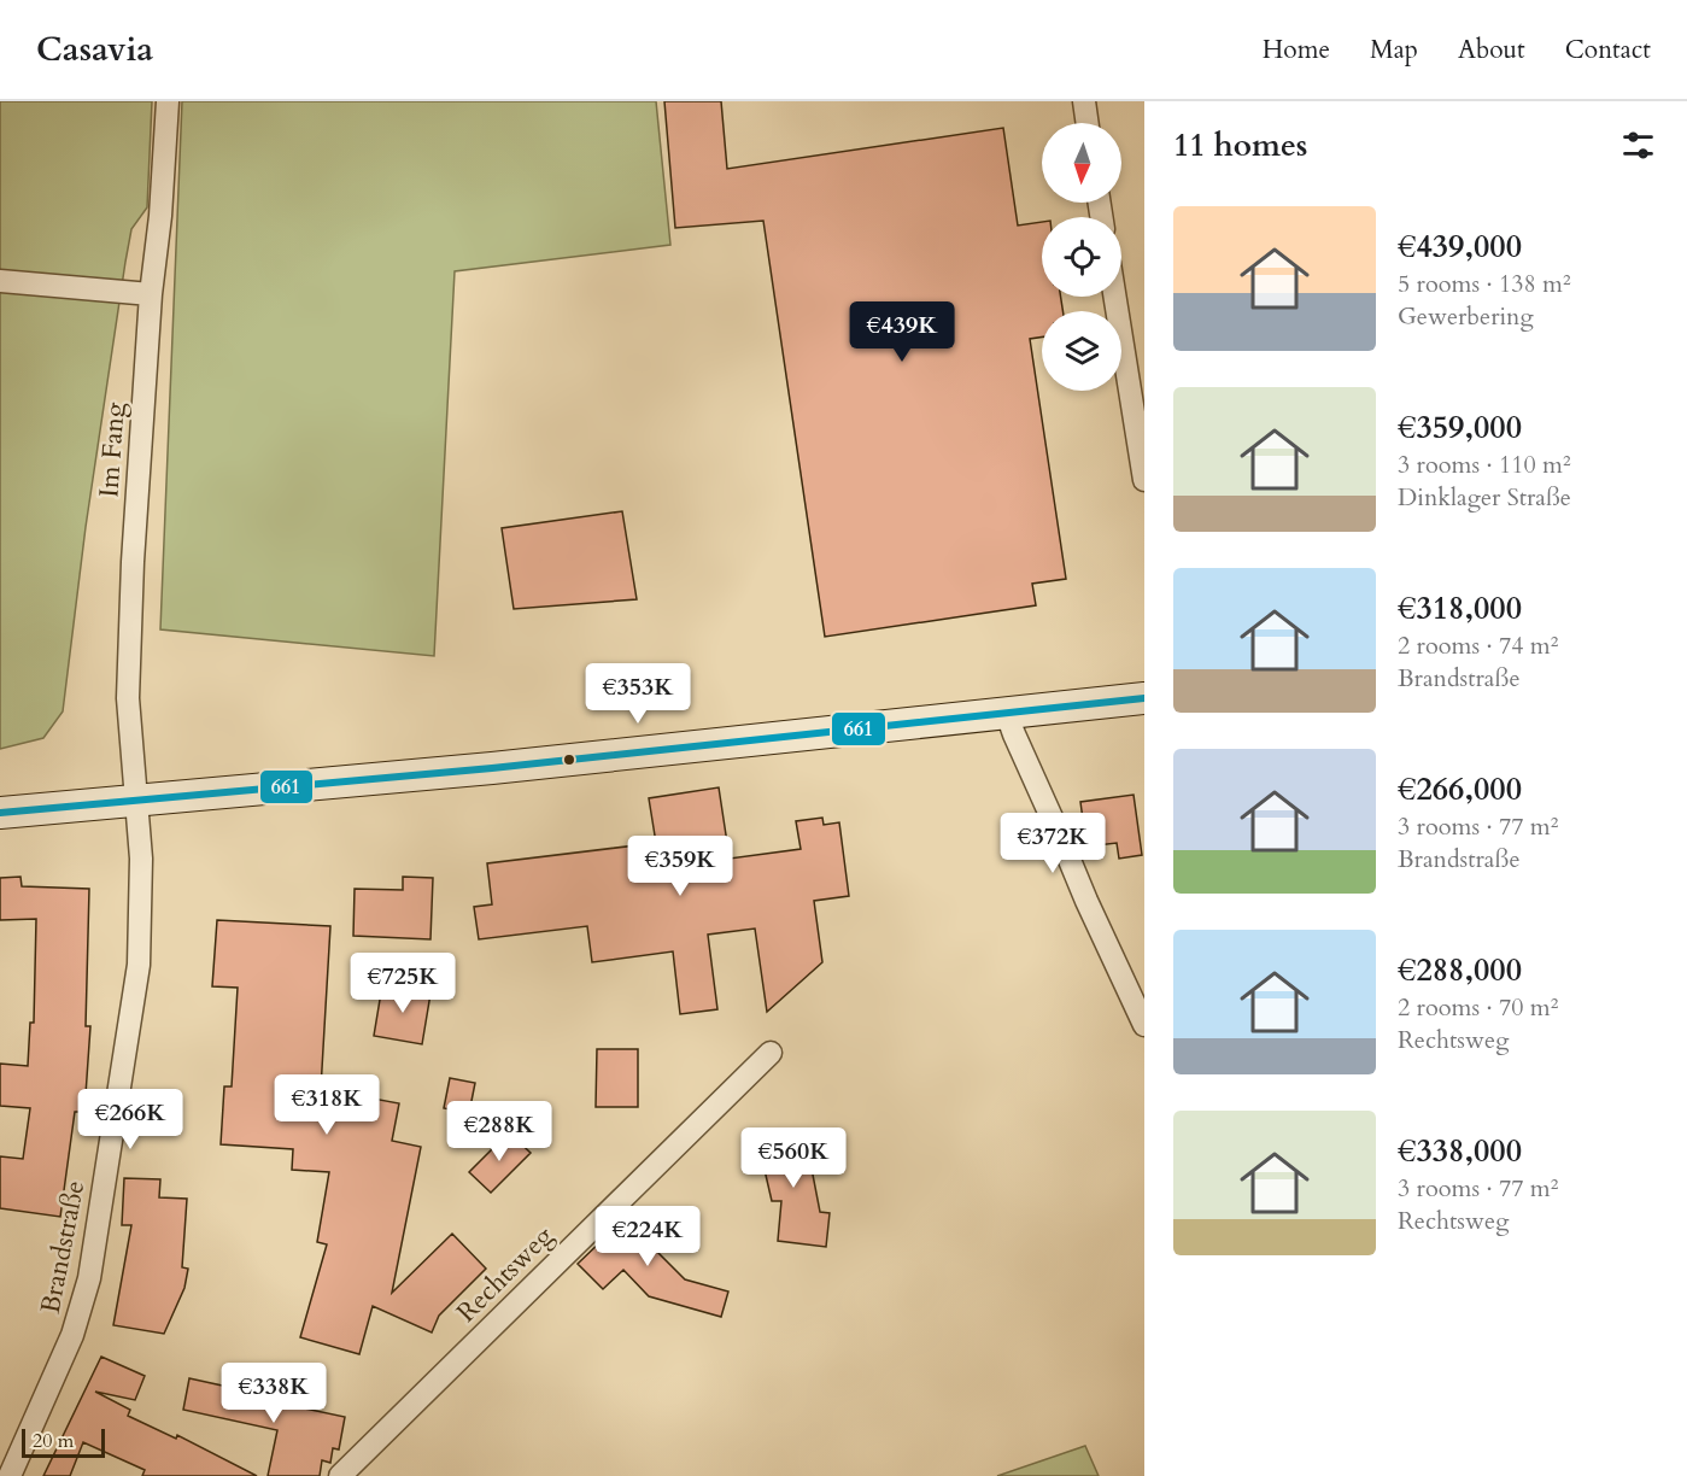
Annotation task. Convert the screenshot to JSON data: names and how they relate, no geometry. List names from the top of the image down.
{
  "streets": {
    "street": ["Im Fang", "Brandstraße", "Rechtsweg"]
  },
  "crossings": [
    ["Im Fang", "Brandstraße"]
  ],
  "lines": ["transit line 661"],
  "scale_bar": "20 m",
  "north": "bottom",
  "page": {
    "header": "Casavia",
    "nav": [
      "Home",
      "Map",
      "About",
      "Contact"
    ],
    "heading": "11 homes",
    "list": [
      {
        "name": "€439,000",
        "note": "5 rooms · 138 m² · Gewerbering"
      },
      {
        "name": "€359,000",
        "note": "3 rooms · 110 m² · Dinklager Straße"
      },
      {
        "name": "€318,000",
        "note": "2 rooms · 74 m² · Brandstraße"
      },
      {
        "name": "€266,000",
        "note": "3 rooms · 77 m² · Brandstraße"
      },
      {
        "name": "€288,000",
        "note": "2 rooms · 70 m² · Rechtsweg"
      },
      {
        "name": "€338,000",
        "note": "3 rooms · 77 m² · Rechtsweg"
      }
    ],
    "price": [
      "€439K",
      "€353K",
      "€372K",
      "€359K",
      "€725K",
      "€318K",
      "€266K",
      "€288K",
      "€560K",
      "€224K",
      "€338K"
    ],
    "scale": "20 m"
  }
}
